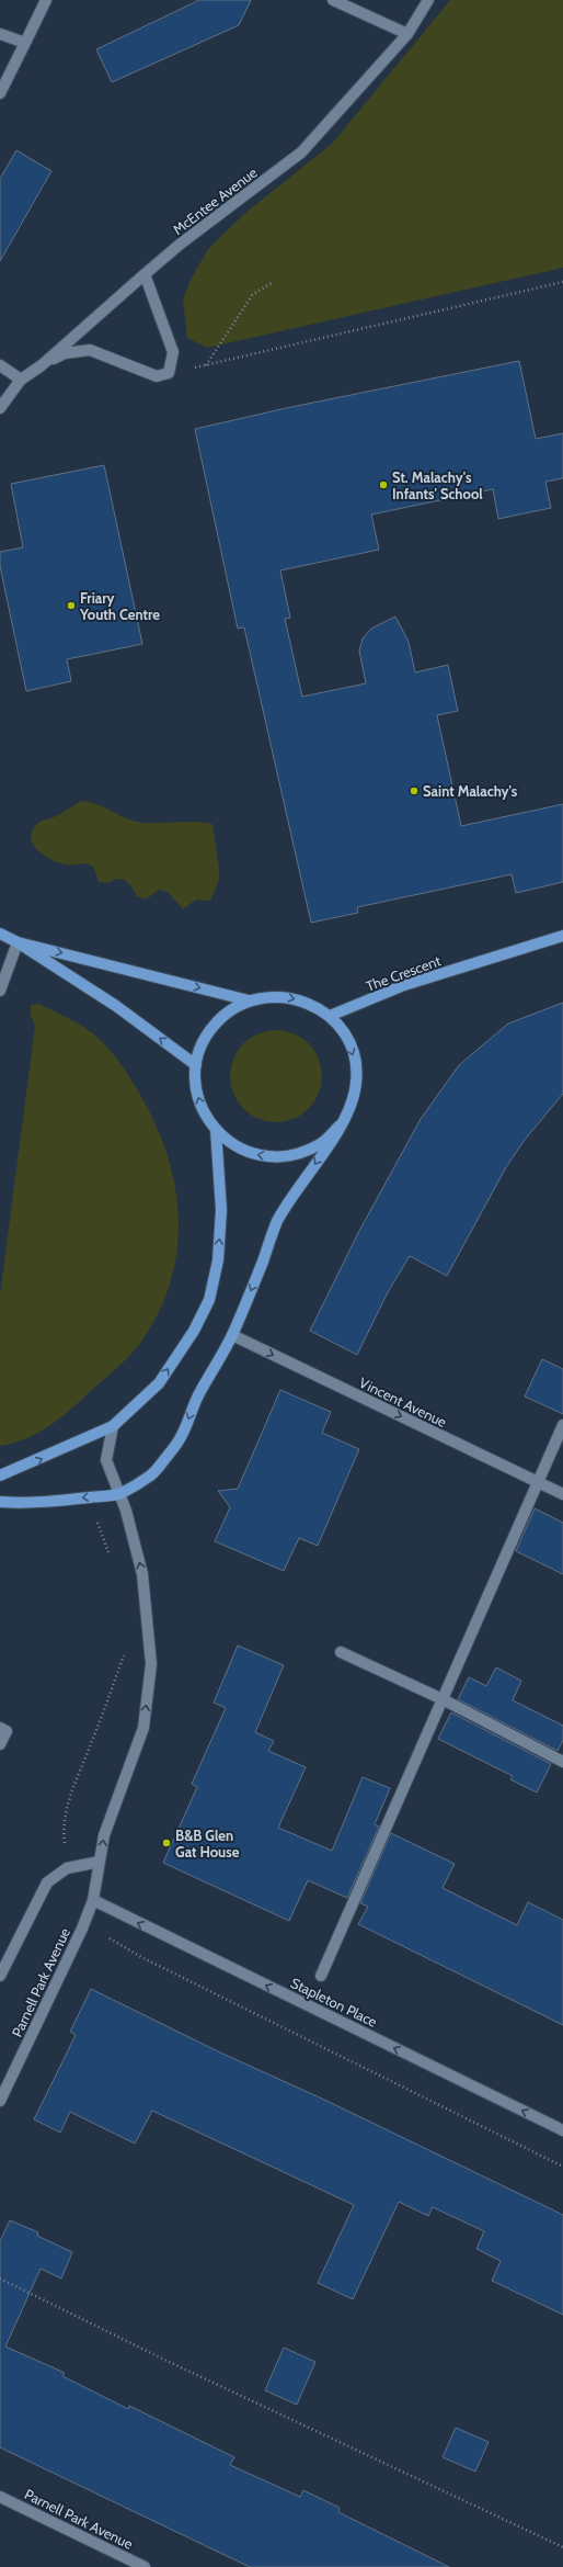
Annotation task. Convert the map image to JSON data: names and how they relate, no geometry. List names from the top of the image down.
{
  "streets": {
    "main road": ["The Crescent"],
    "street": [
      "McEntee Avenue",
      "Vincent Avenue",
      "Parnell Park Avenue",
      "Stapleton Place"
    ]
  },
  "crossings": [
    ["Parnell Park Avenue", "Stapleton Place"]
  ],
  "one_way": ["Vincent Avenue", "Parnell Park Avenue", "Stapleton Place"],
  "places": [
    "St. Malachy's Infants' School",
    "Friary Youth Centre",
    "Saint Malachy's",
    "B&B Glen Gat House"
  ]
}
